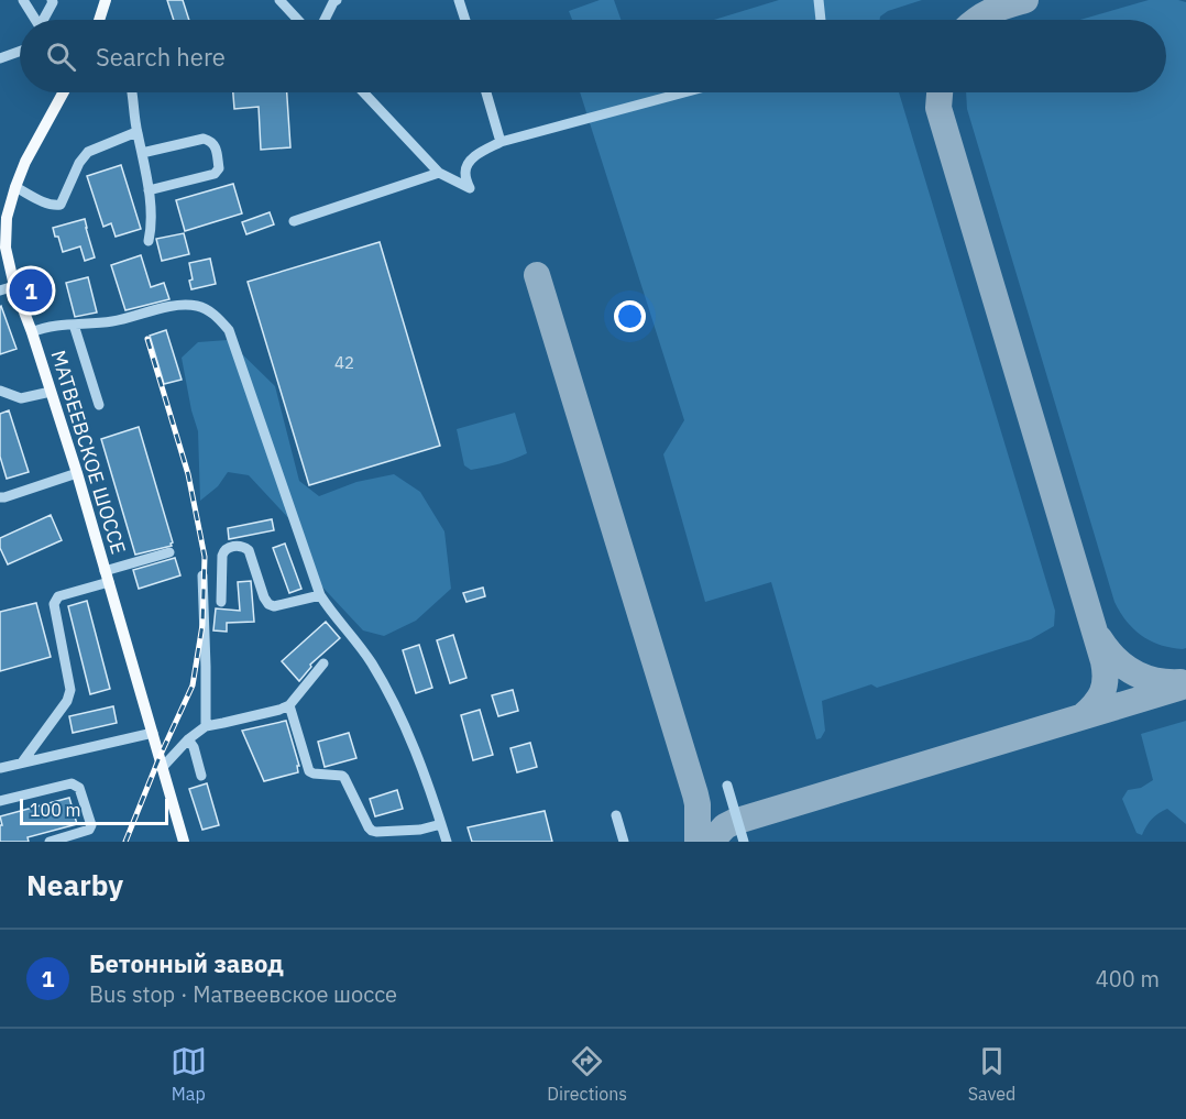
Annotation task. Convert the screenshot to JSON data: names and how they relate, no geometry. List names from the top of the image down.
{
  "streets": {
    "main road": ["МАТВЕЕВСКОЕ ШОССЕ"]
  },
  "house_numbers": ["42"],
  "scale_bar": "100 m",
  "page": {
    "search": "Search here",
    "pins": "1",
    "scale": "100 m",
    "heading": "Nearby",
    "list": [
      {
        "mark": "1",
        "name": "Бетонный завод",
        "note": "Bus stop · Матвеевское шоссе",
        "value": "400 m"
      }
    ],
    "nav": ["Map", "Directions", "Saved"]
  }
}
